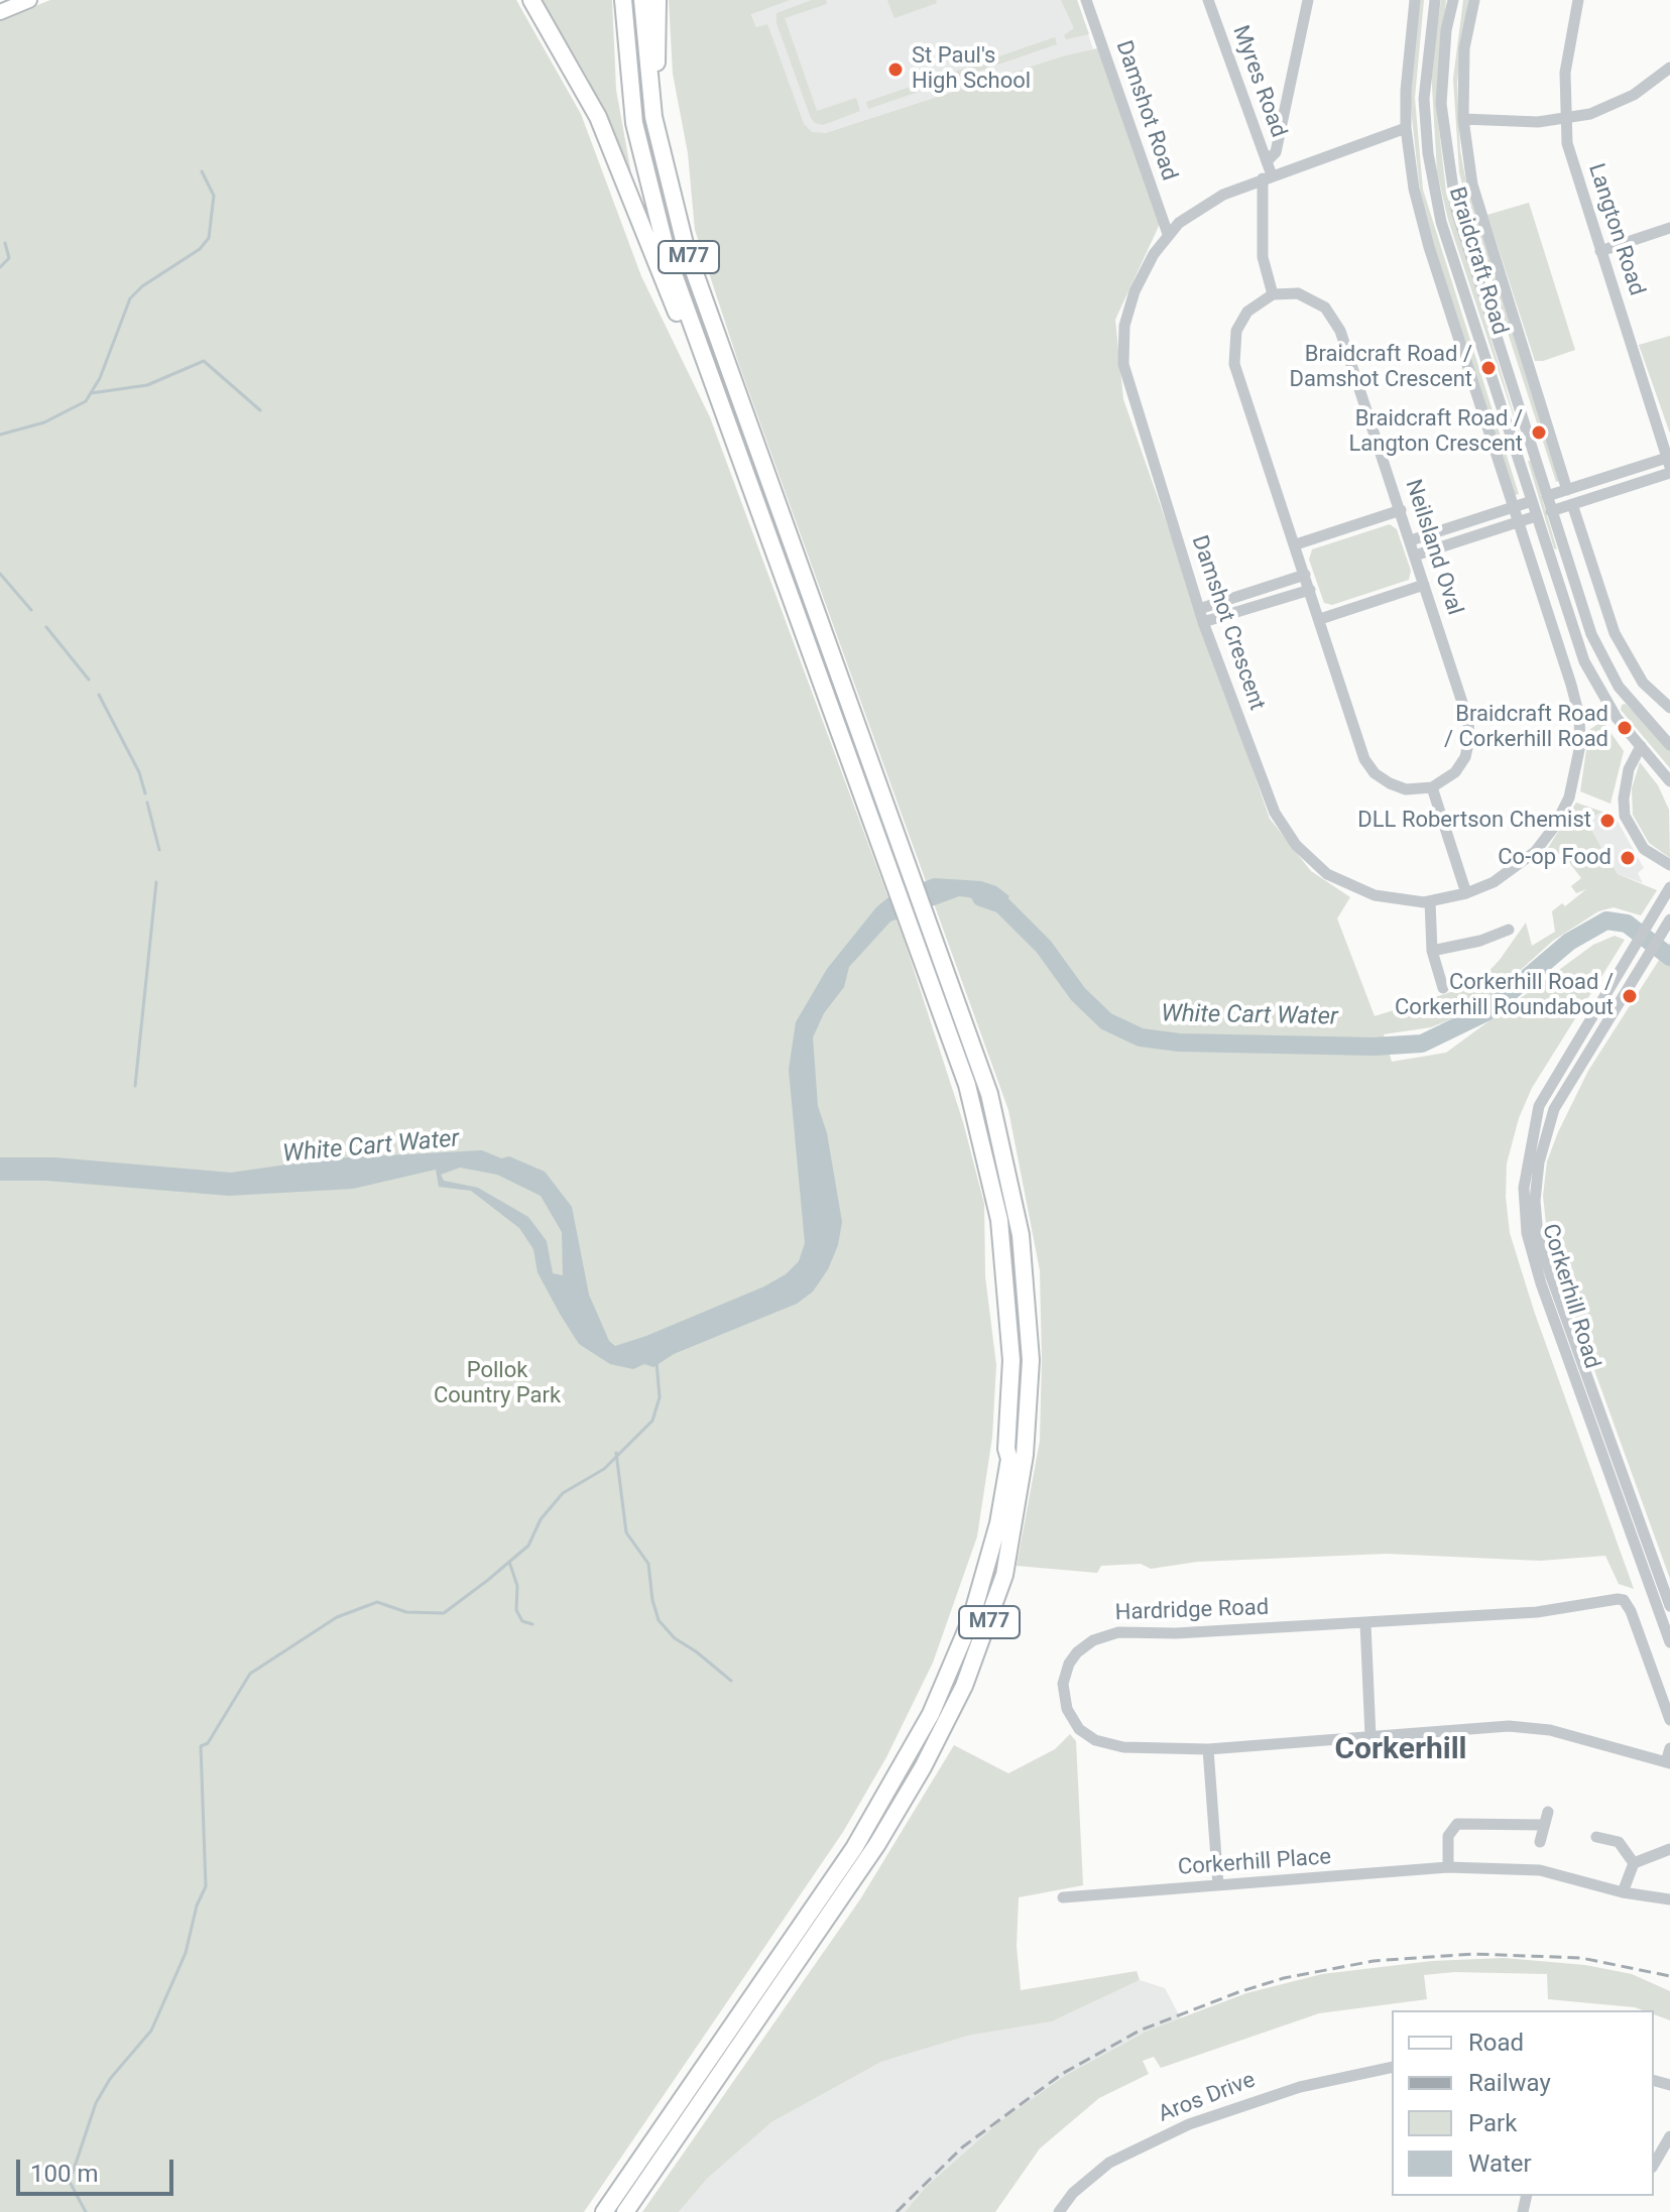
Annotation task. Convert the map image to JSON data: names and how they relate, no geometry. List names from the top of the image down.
{
  "streets": {
    "highway": ["M77"],
    "street": [
      "Myres Road",
      "Damshot Road",
      "Langton Road",
      "Braidcraft Road",
      "Neilsland Oval",
      "Damshot Crescent",
      "Corkerhill Road",
      "Hardridge Road",
      "Corkerhill Place",
      "Aros Drive"
    ]
  },
  "crossings": [
    ["Myres Road", "Neilsland Oval"],
    ["Myres Road", "Damshot Crescent"],
    ["Damshot Road", "Damshot Crescent"],
    ["Braidcraft Road", "Damshot Crescent"]
  ],
  "districts": ["Corkerhill"],
  "water": ["White Cart Water"],
  "parks": ["Pollok Country Park"],
  "places": [
    "St Paul's High School",
    "Braidcraft Road / Damshot Crescent",
    "Braidcraft Road / Langton Crescent",
    "Braidcraft Road / Corkerhill Road",
    "DLL Robertson Chemist",
    "Co-op Food",
    "Corkerhill Road / Corkerhill Roundabout"
  ],
  "legend": [
    "Road",
    "Railway",
    "Park",
    "Water"
  ],
  "scale_bar": "100 m"
}
